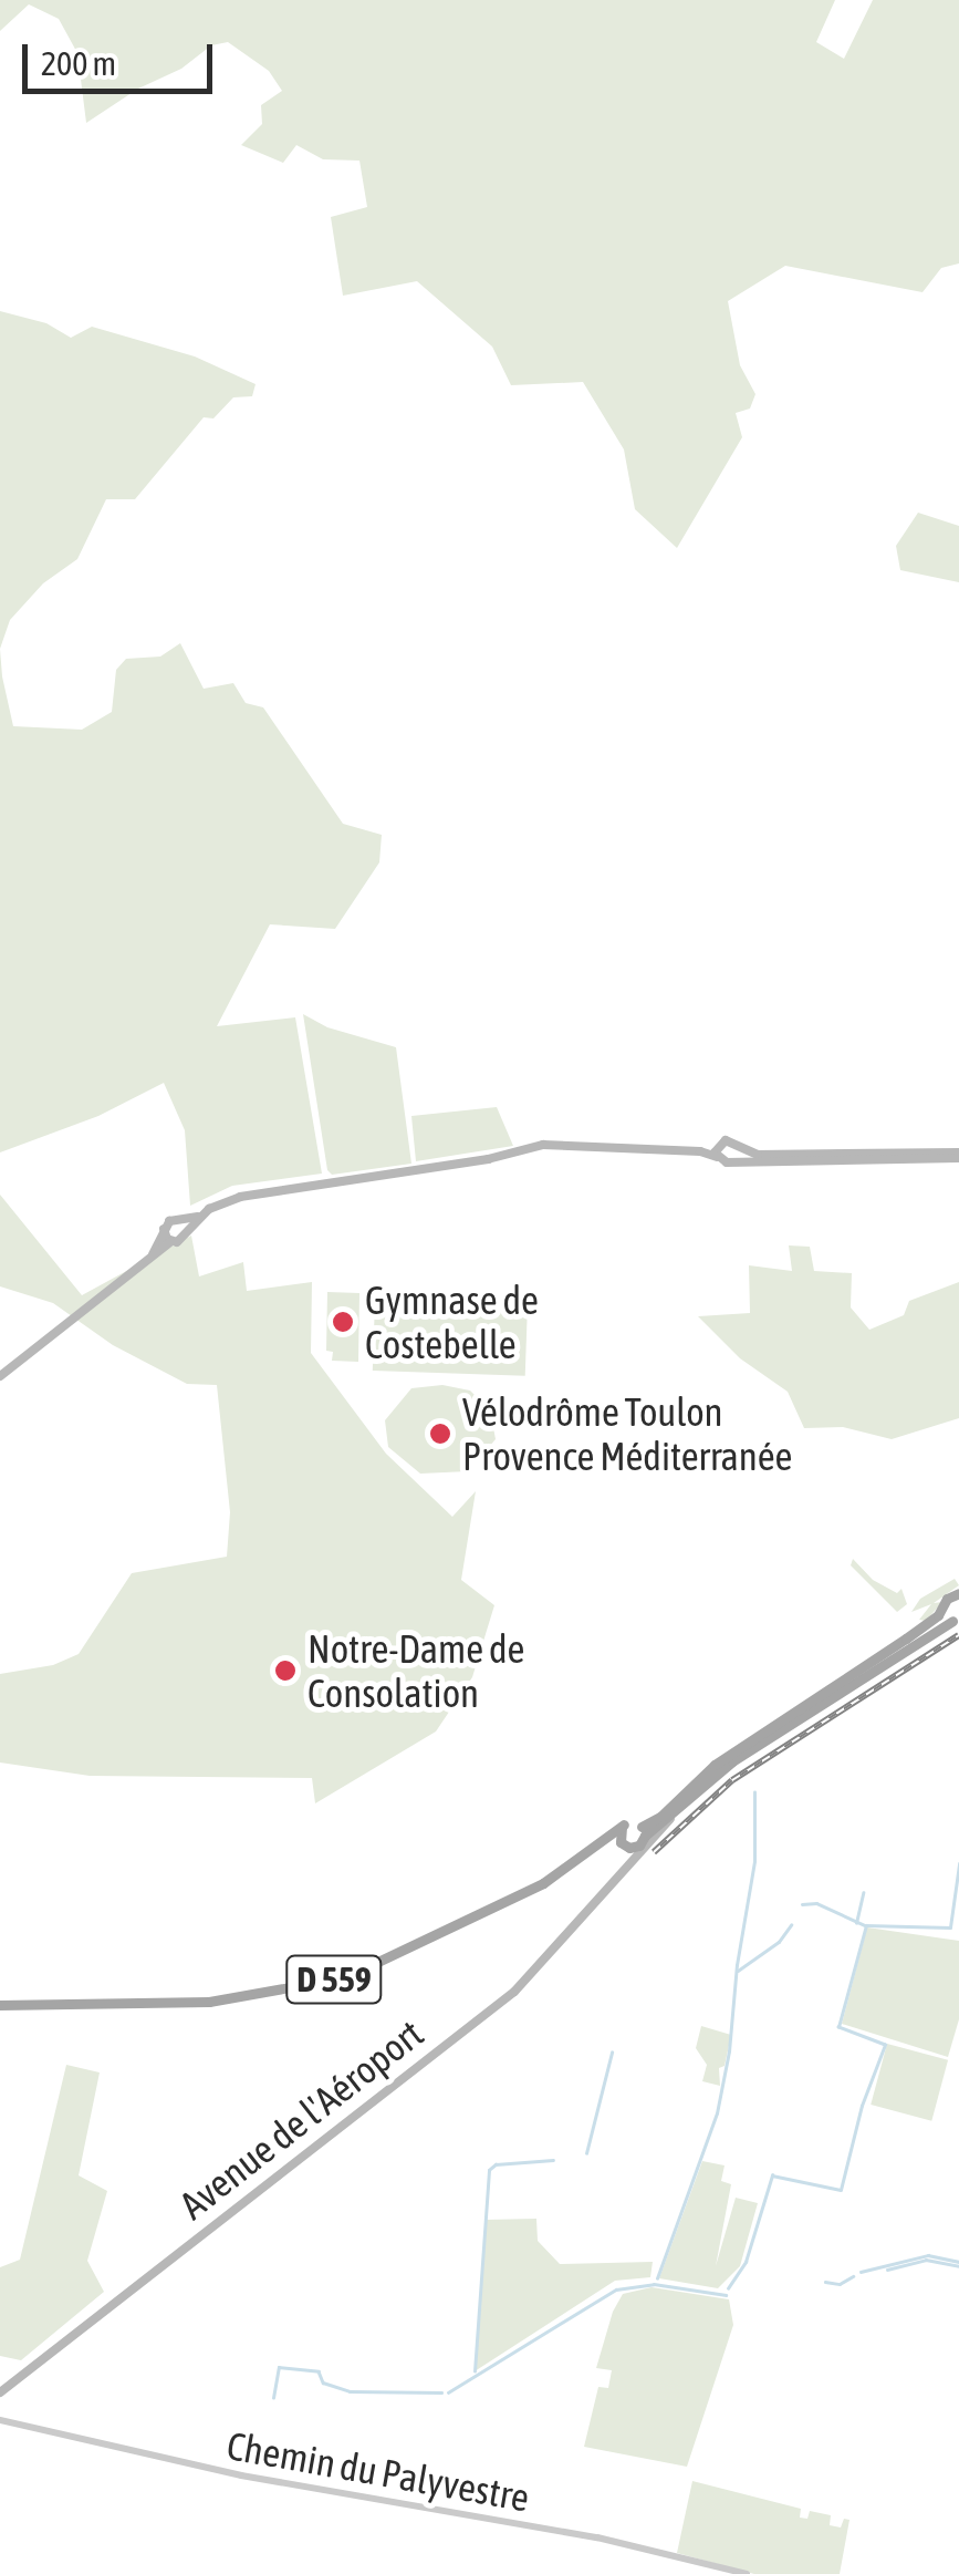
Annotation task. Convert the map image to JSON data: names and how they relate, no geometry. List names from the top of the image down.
{
  "streets": {
    "main road": ["D 559", "Avenue de l'Aéroport"],
    "street": ["Chemin du Palyvestre"]
  },
  "places": ["Gymnase de Costebelle", "Vélodrôme Toulon Provence Méditerranée", "Notre-Dame de Consolation"],
  "scale_bar": "200 m"
}
